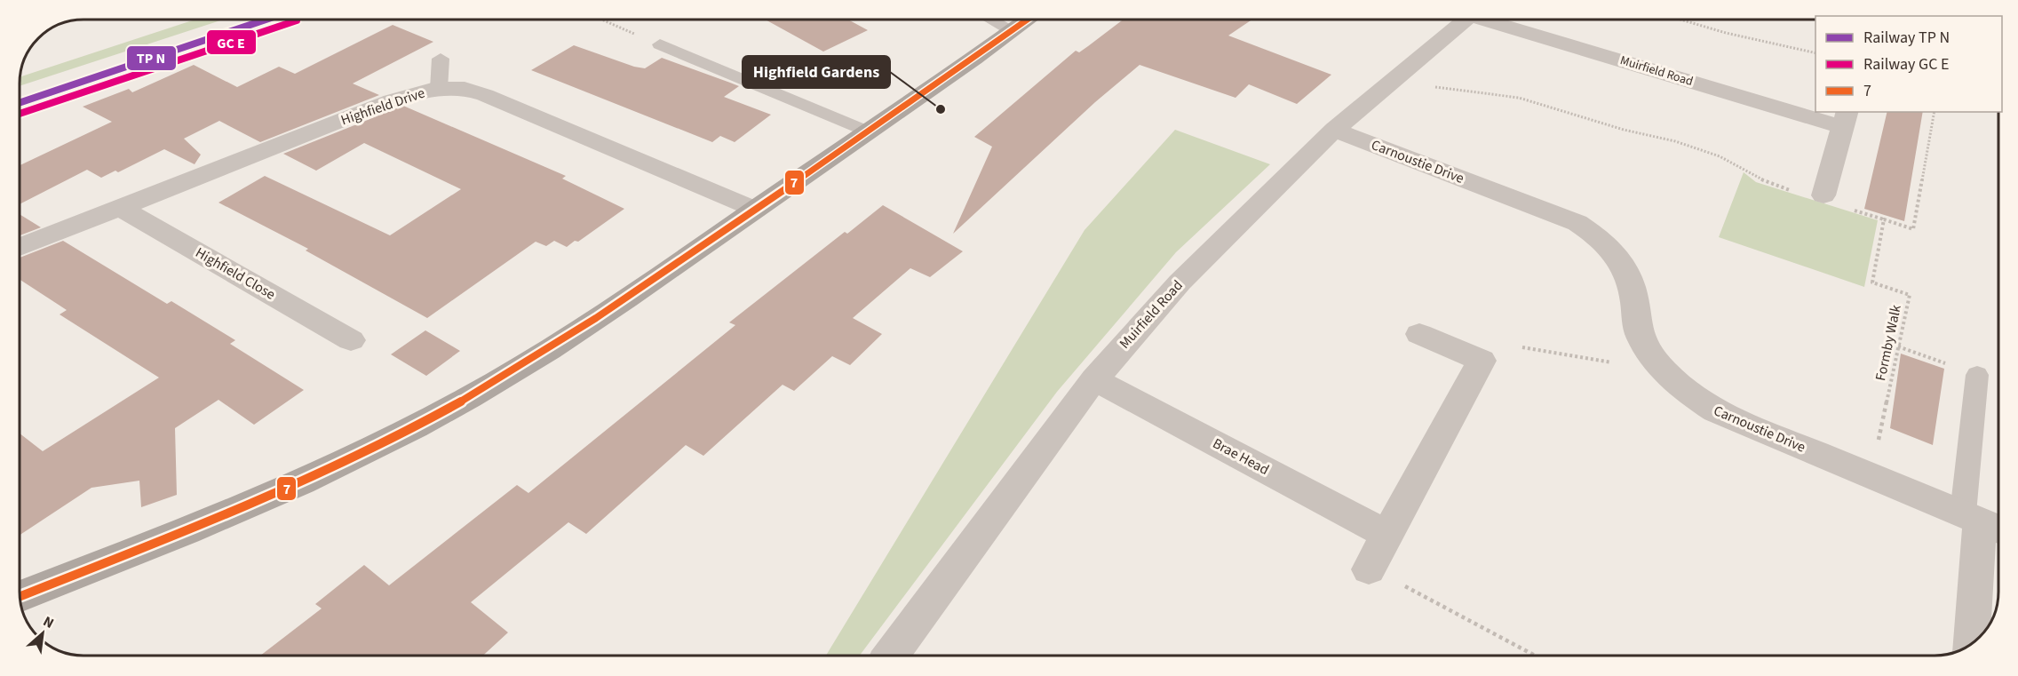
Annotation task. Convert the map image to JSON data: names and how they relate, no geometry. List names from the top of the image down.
{
  "streets": {
    "street": [
      "Muirfield Road",
      "Highfield Drive",
      "Carnoustie Drive",
      "Highfield Close",
      "Brae Head"
    ],
    "path": ["Formby Walk"]
  },
  "crossings": [
    ["Muirfield Road", "Carnoustie Drive"],
    ["Muirfield Road", "Brae Head"],
    ["Highfield Drive", "Highfield Close"]
  ],
  "places": ["Highfield Gardens"],
  "lines": ["transit line 7"],
  "legend": ["Railway TP N", "Railway GC E", "7"],
  "north": "top right"
}
